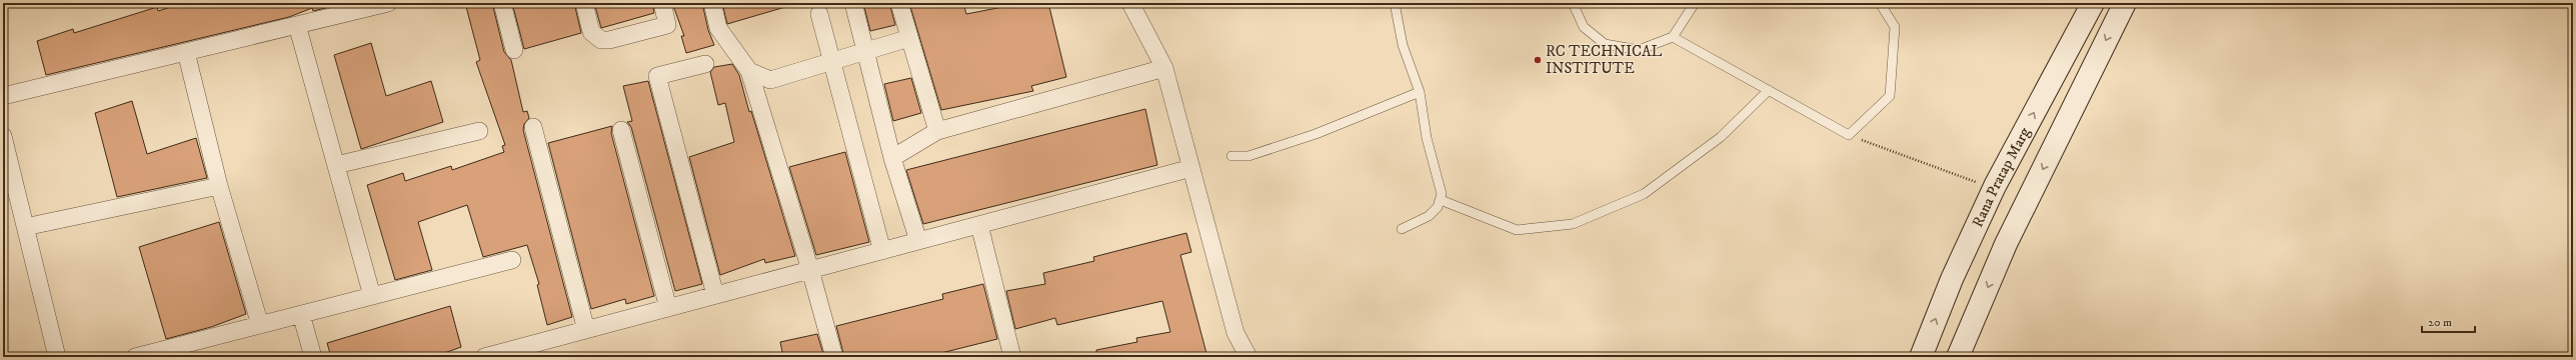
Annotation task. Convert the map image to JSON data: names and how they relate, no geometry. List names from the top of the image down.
{
  "streets": {
    "main road": ["Rana Pratap Marg"]
  },
  "places": ["RC TECHNICAL INSTITUTE"],
  "scale_bar": "20 m"
}
